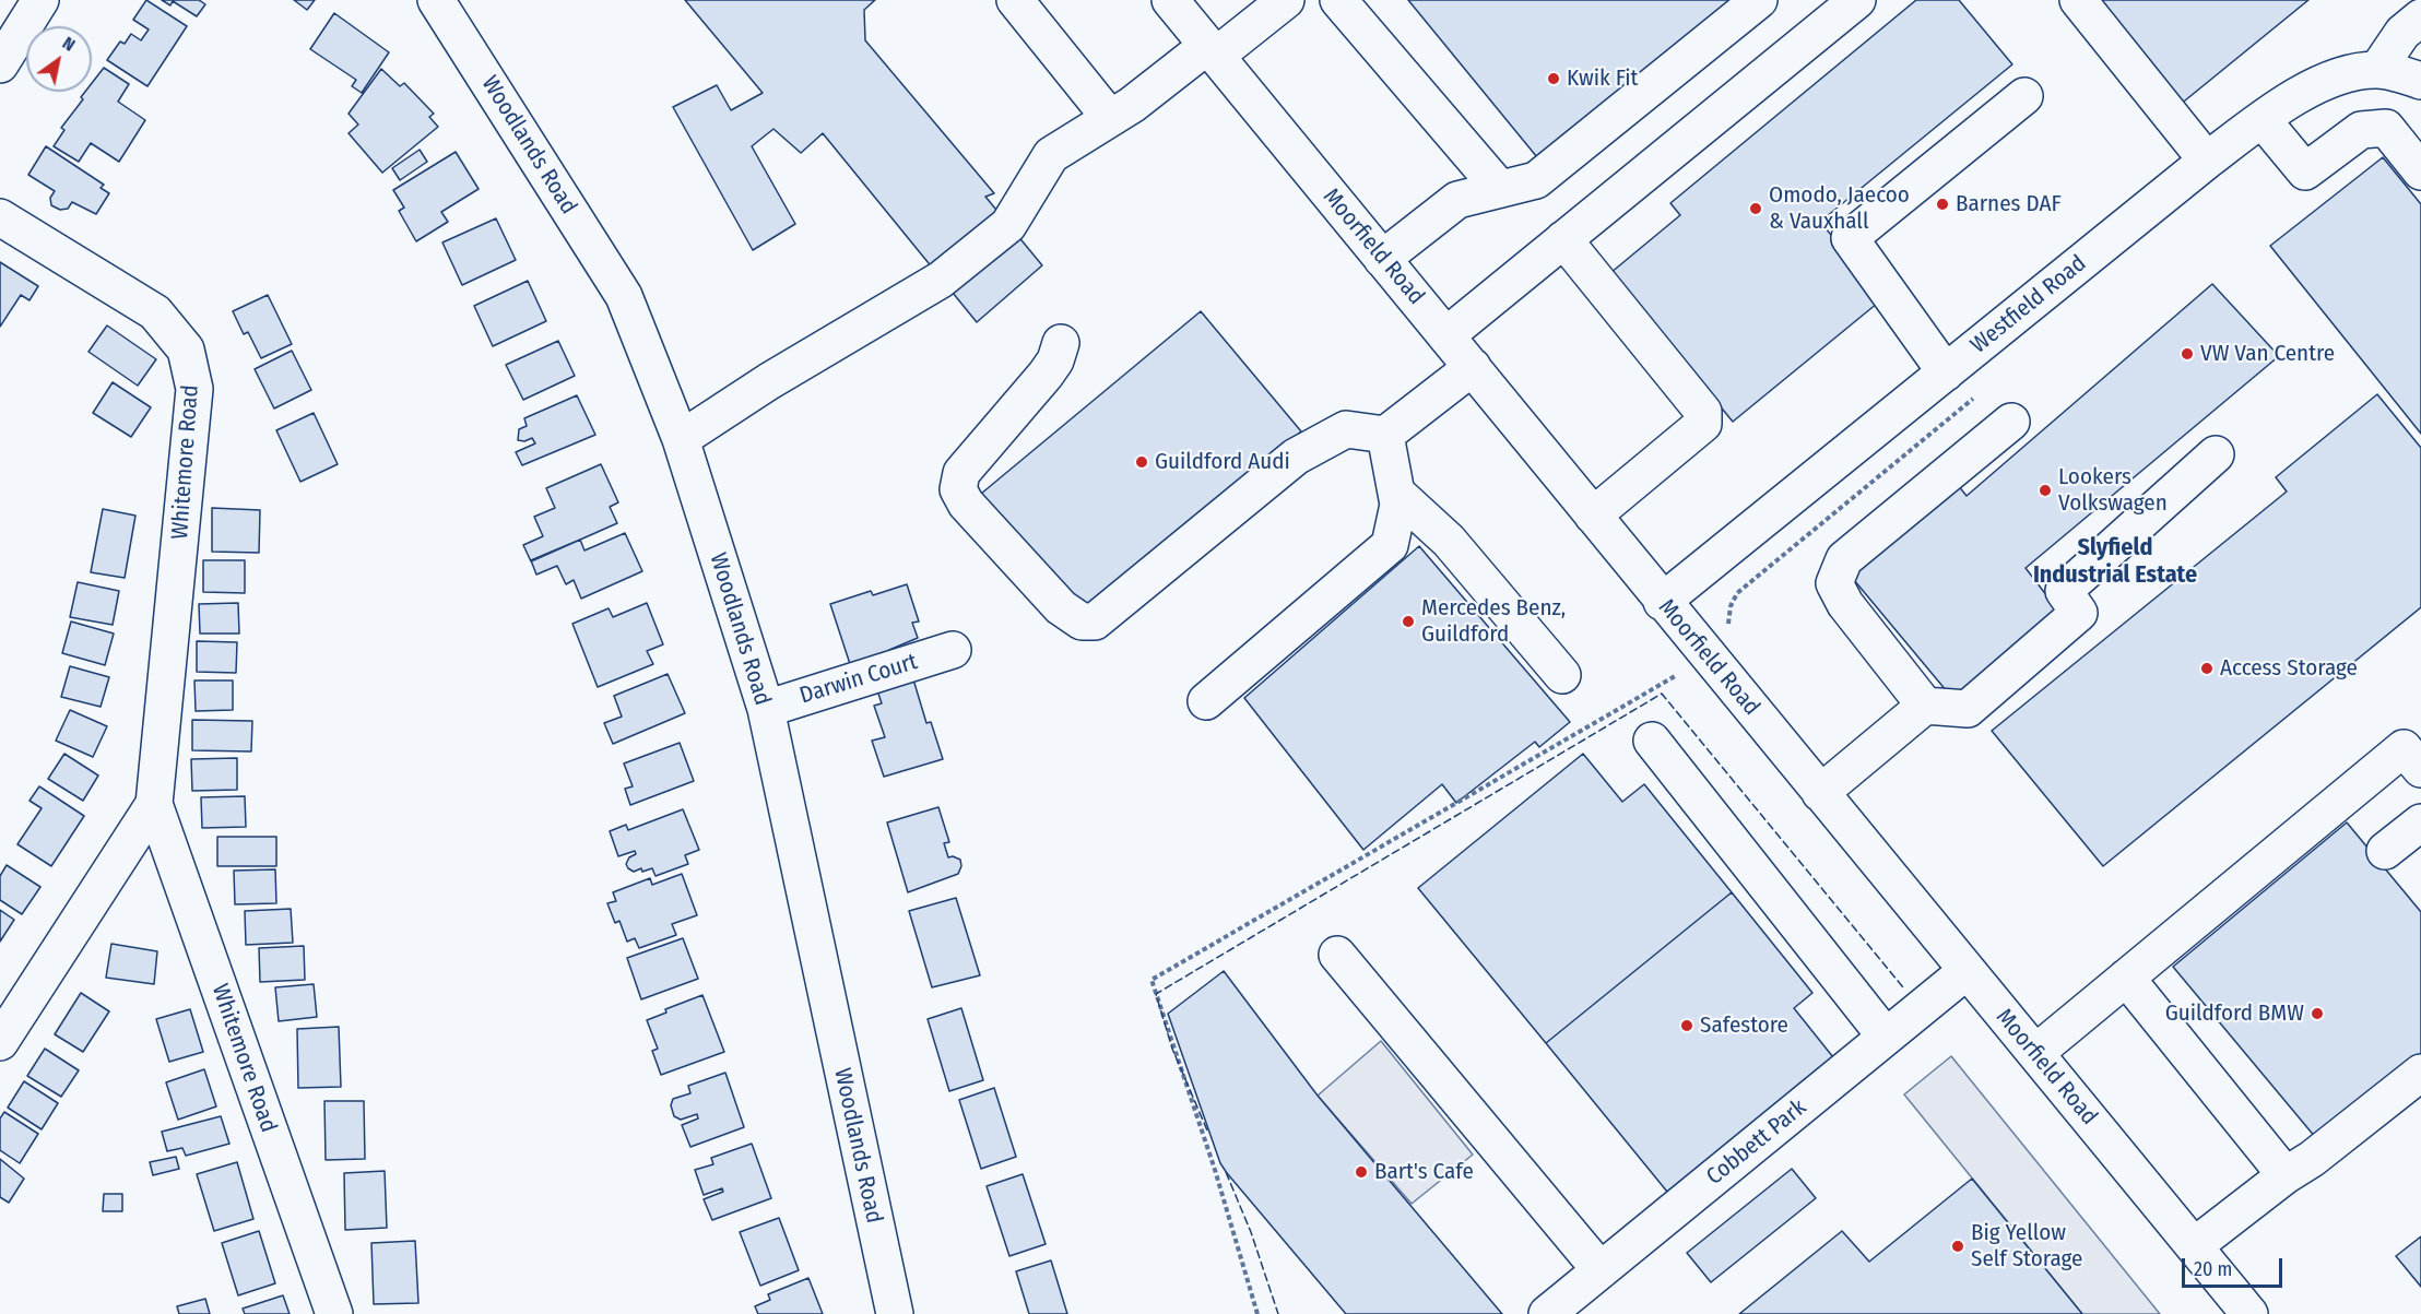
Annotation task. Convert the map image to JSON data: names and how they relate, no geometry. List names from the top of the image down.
{
  "streets": {
    "street": [
      "Woodlands Road",
      "Moorfield Road",
      "Westfield Road",
      "Whitemore Road",
      "Darwin Court",
      "Cobbett Park"
    ]
  },
  "crossings": [
    ["Woodlands Road", "Darwin Court"],
    ["Moorfield Road", "Westfield Road"],
    ["Moorfield Road", "Cobbett Park"]
  ],
  "districts": ["Slyfield Industrial Estate"],
  "places": [
    "Kwik Fit",
    "Barnes DAF",
    "Omodo, Jaecoo & Vauxhall",
    "VW Van Centre",
    "Guildford Audi",
    "Lookers Volkswagen",
    "Mercedes Benz, Guildford",
    "Access Storage",
    "Guildford BMW",
    "Safestore",
    "Bart's Cafe",
    "Big Yellow Self Storage"
  ],
  "scale_bar": "20 m",
  "north": "top right"
}
